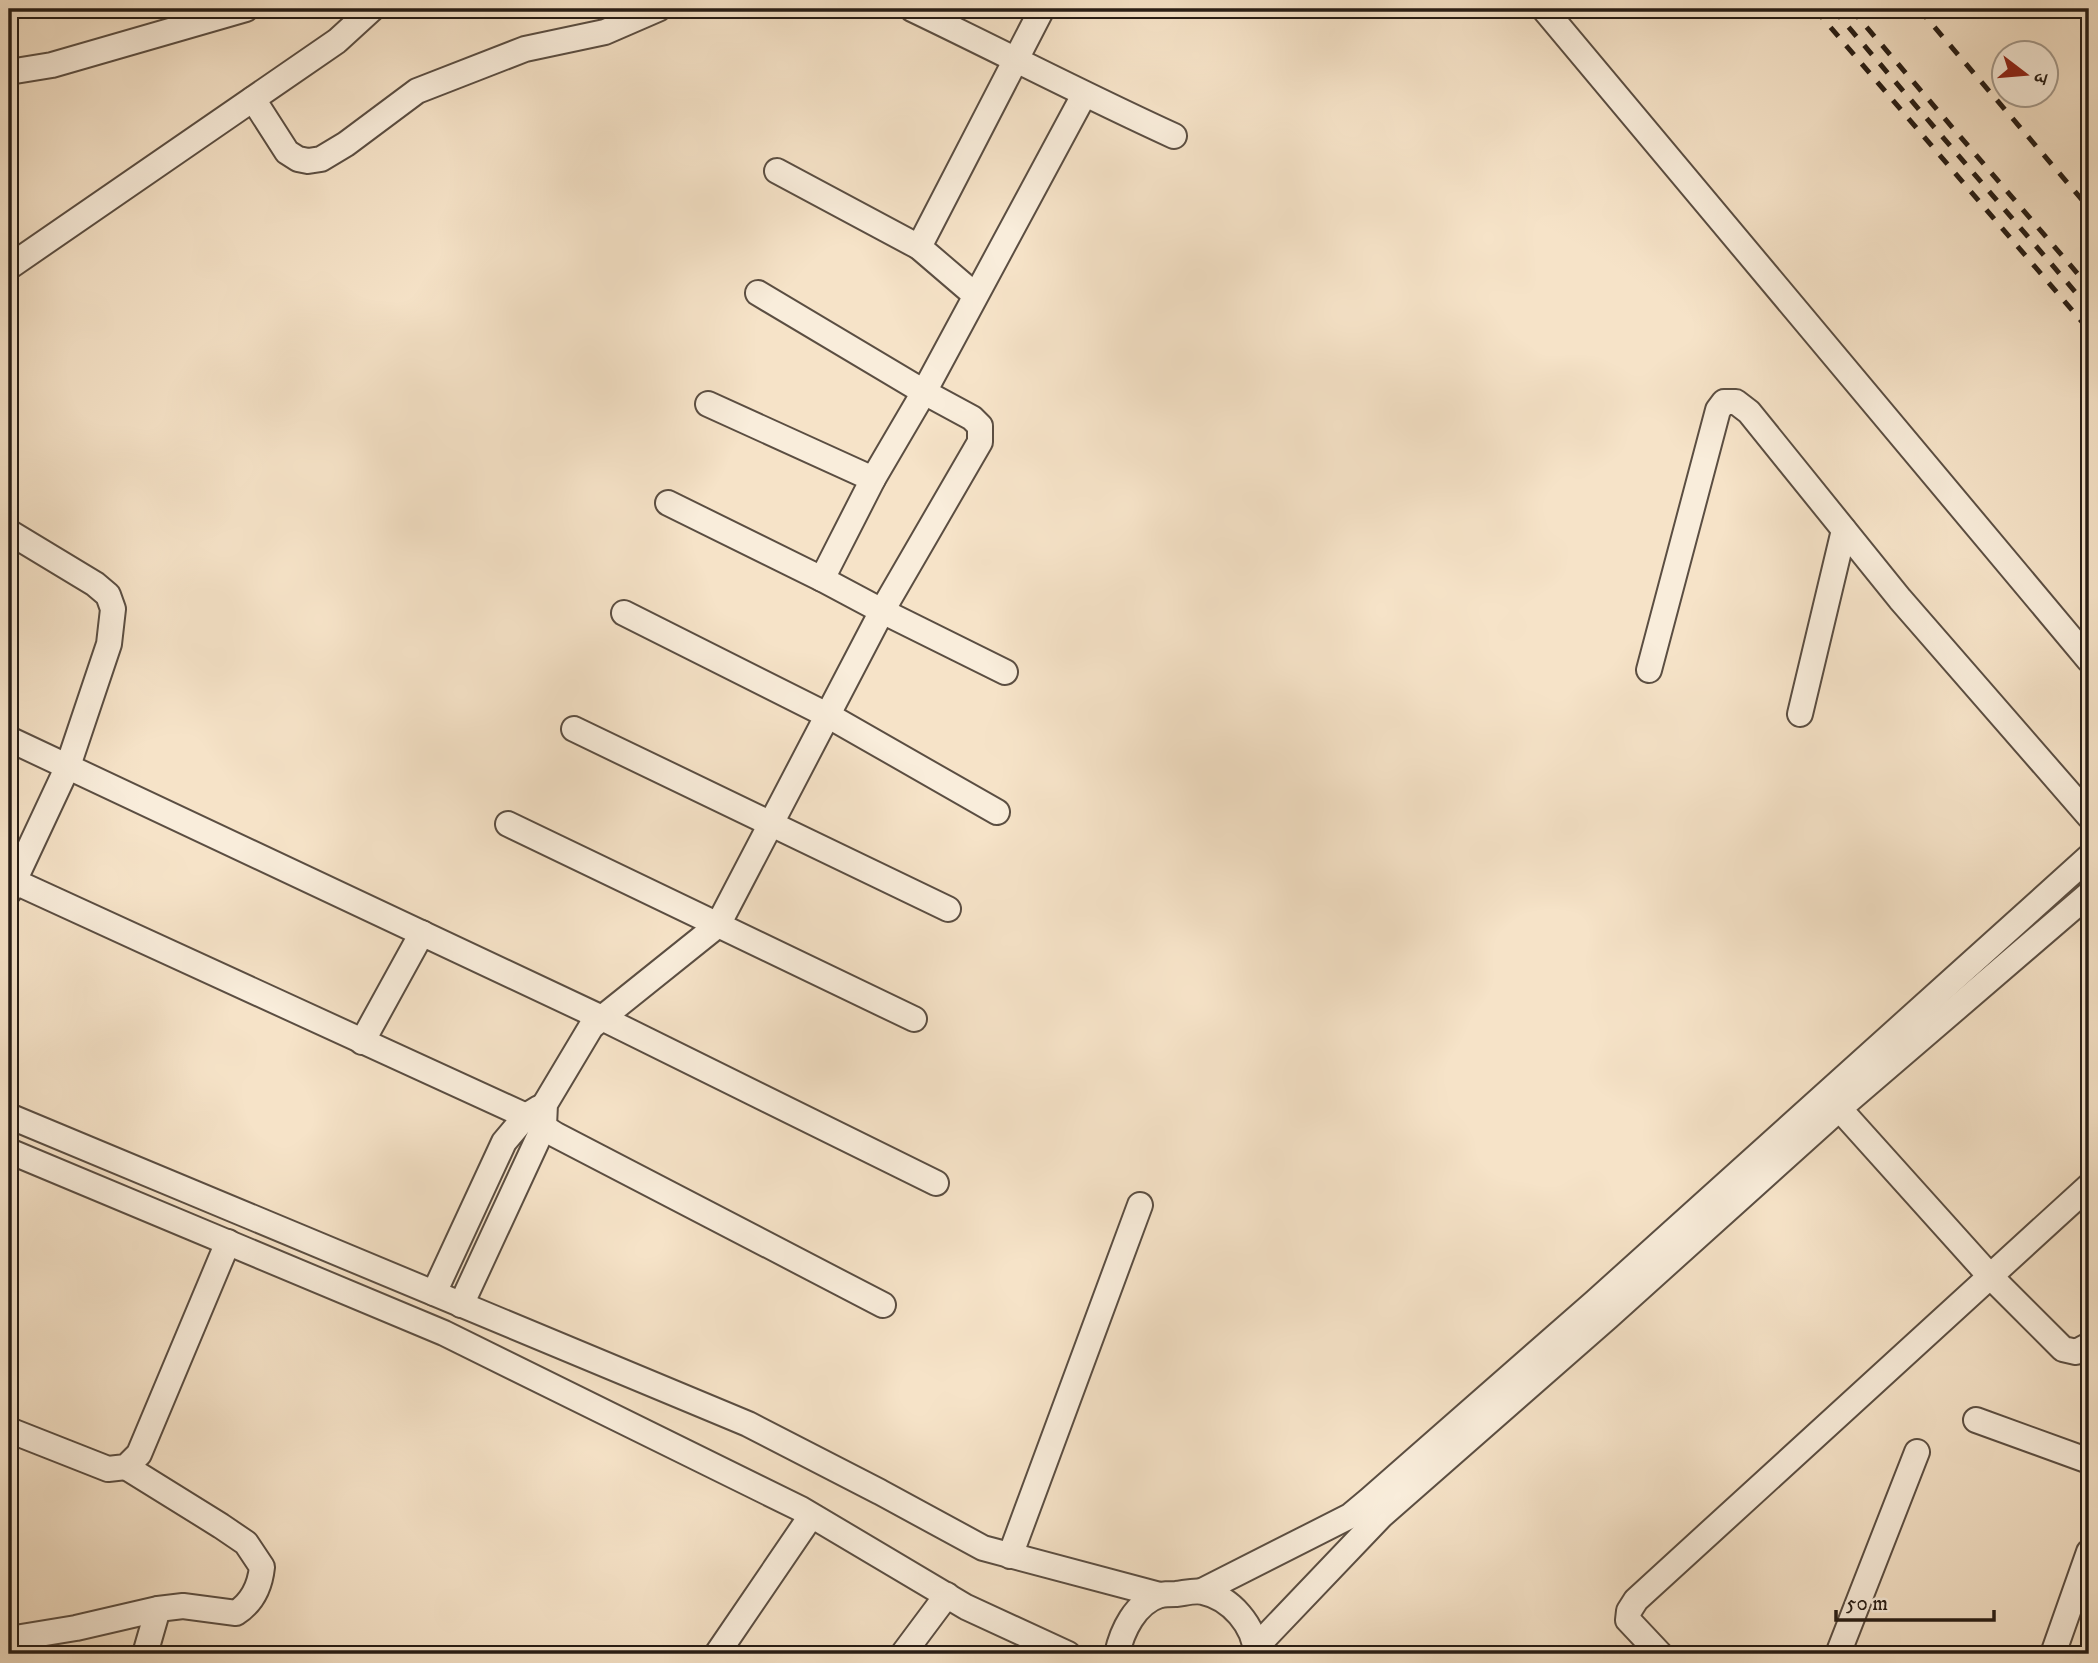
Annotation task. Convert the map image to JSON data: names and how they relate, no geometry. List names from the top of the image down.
{
  "scale_bar": "50 m",
  "north": "right"
}
